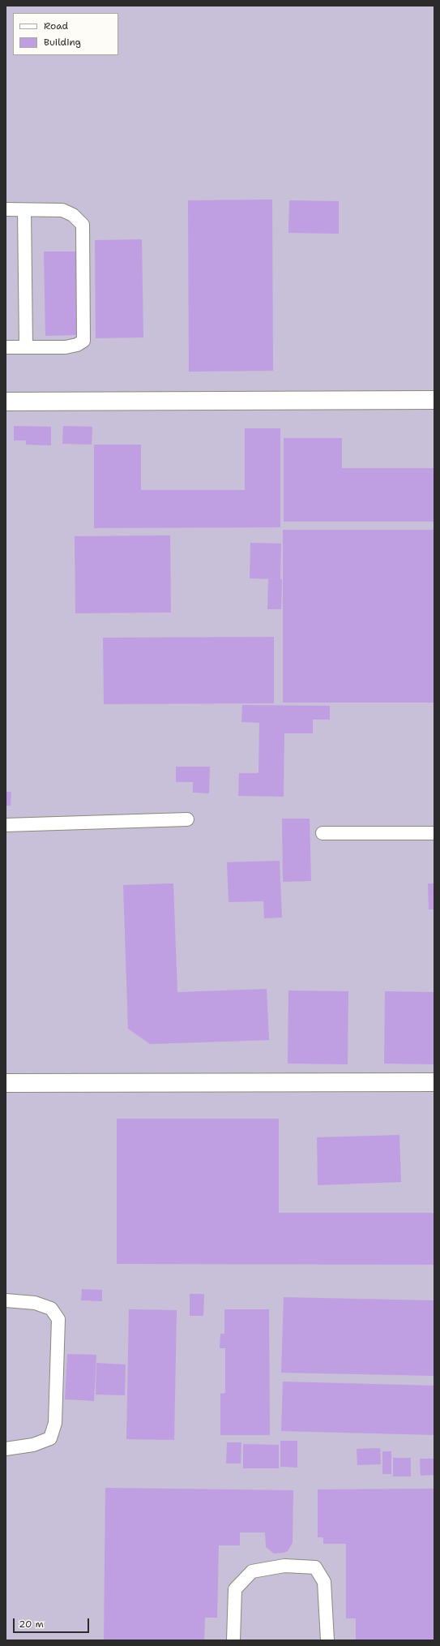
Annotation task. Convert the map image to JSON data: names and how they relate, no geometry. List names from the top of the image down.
{
  "legend": ["Road", "Building"],
  "scale_bar": "20 m"
}
